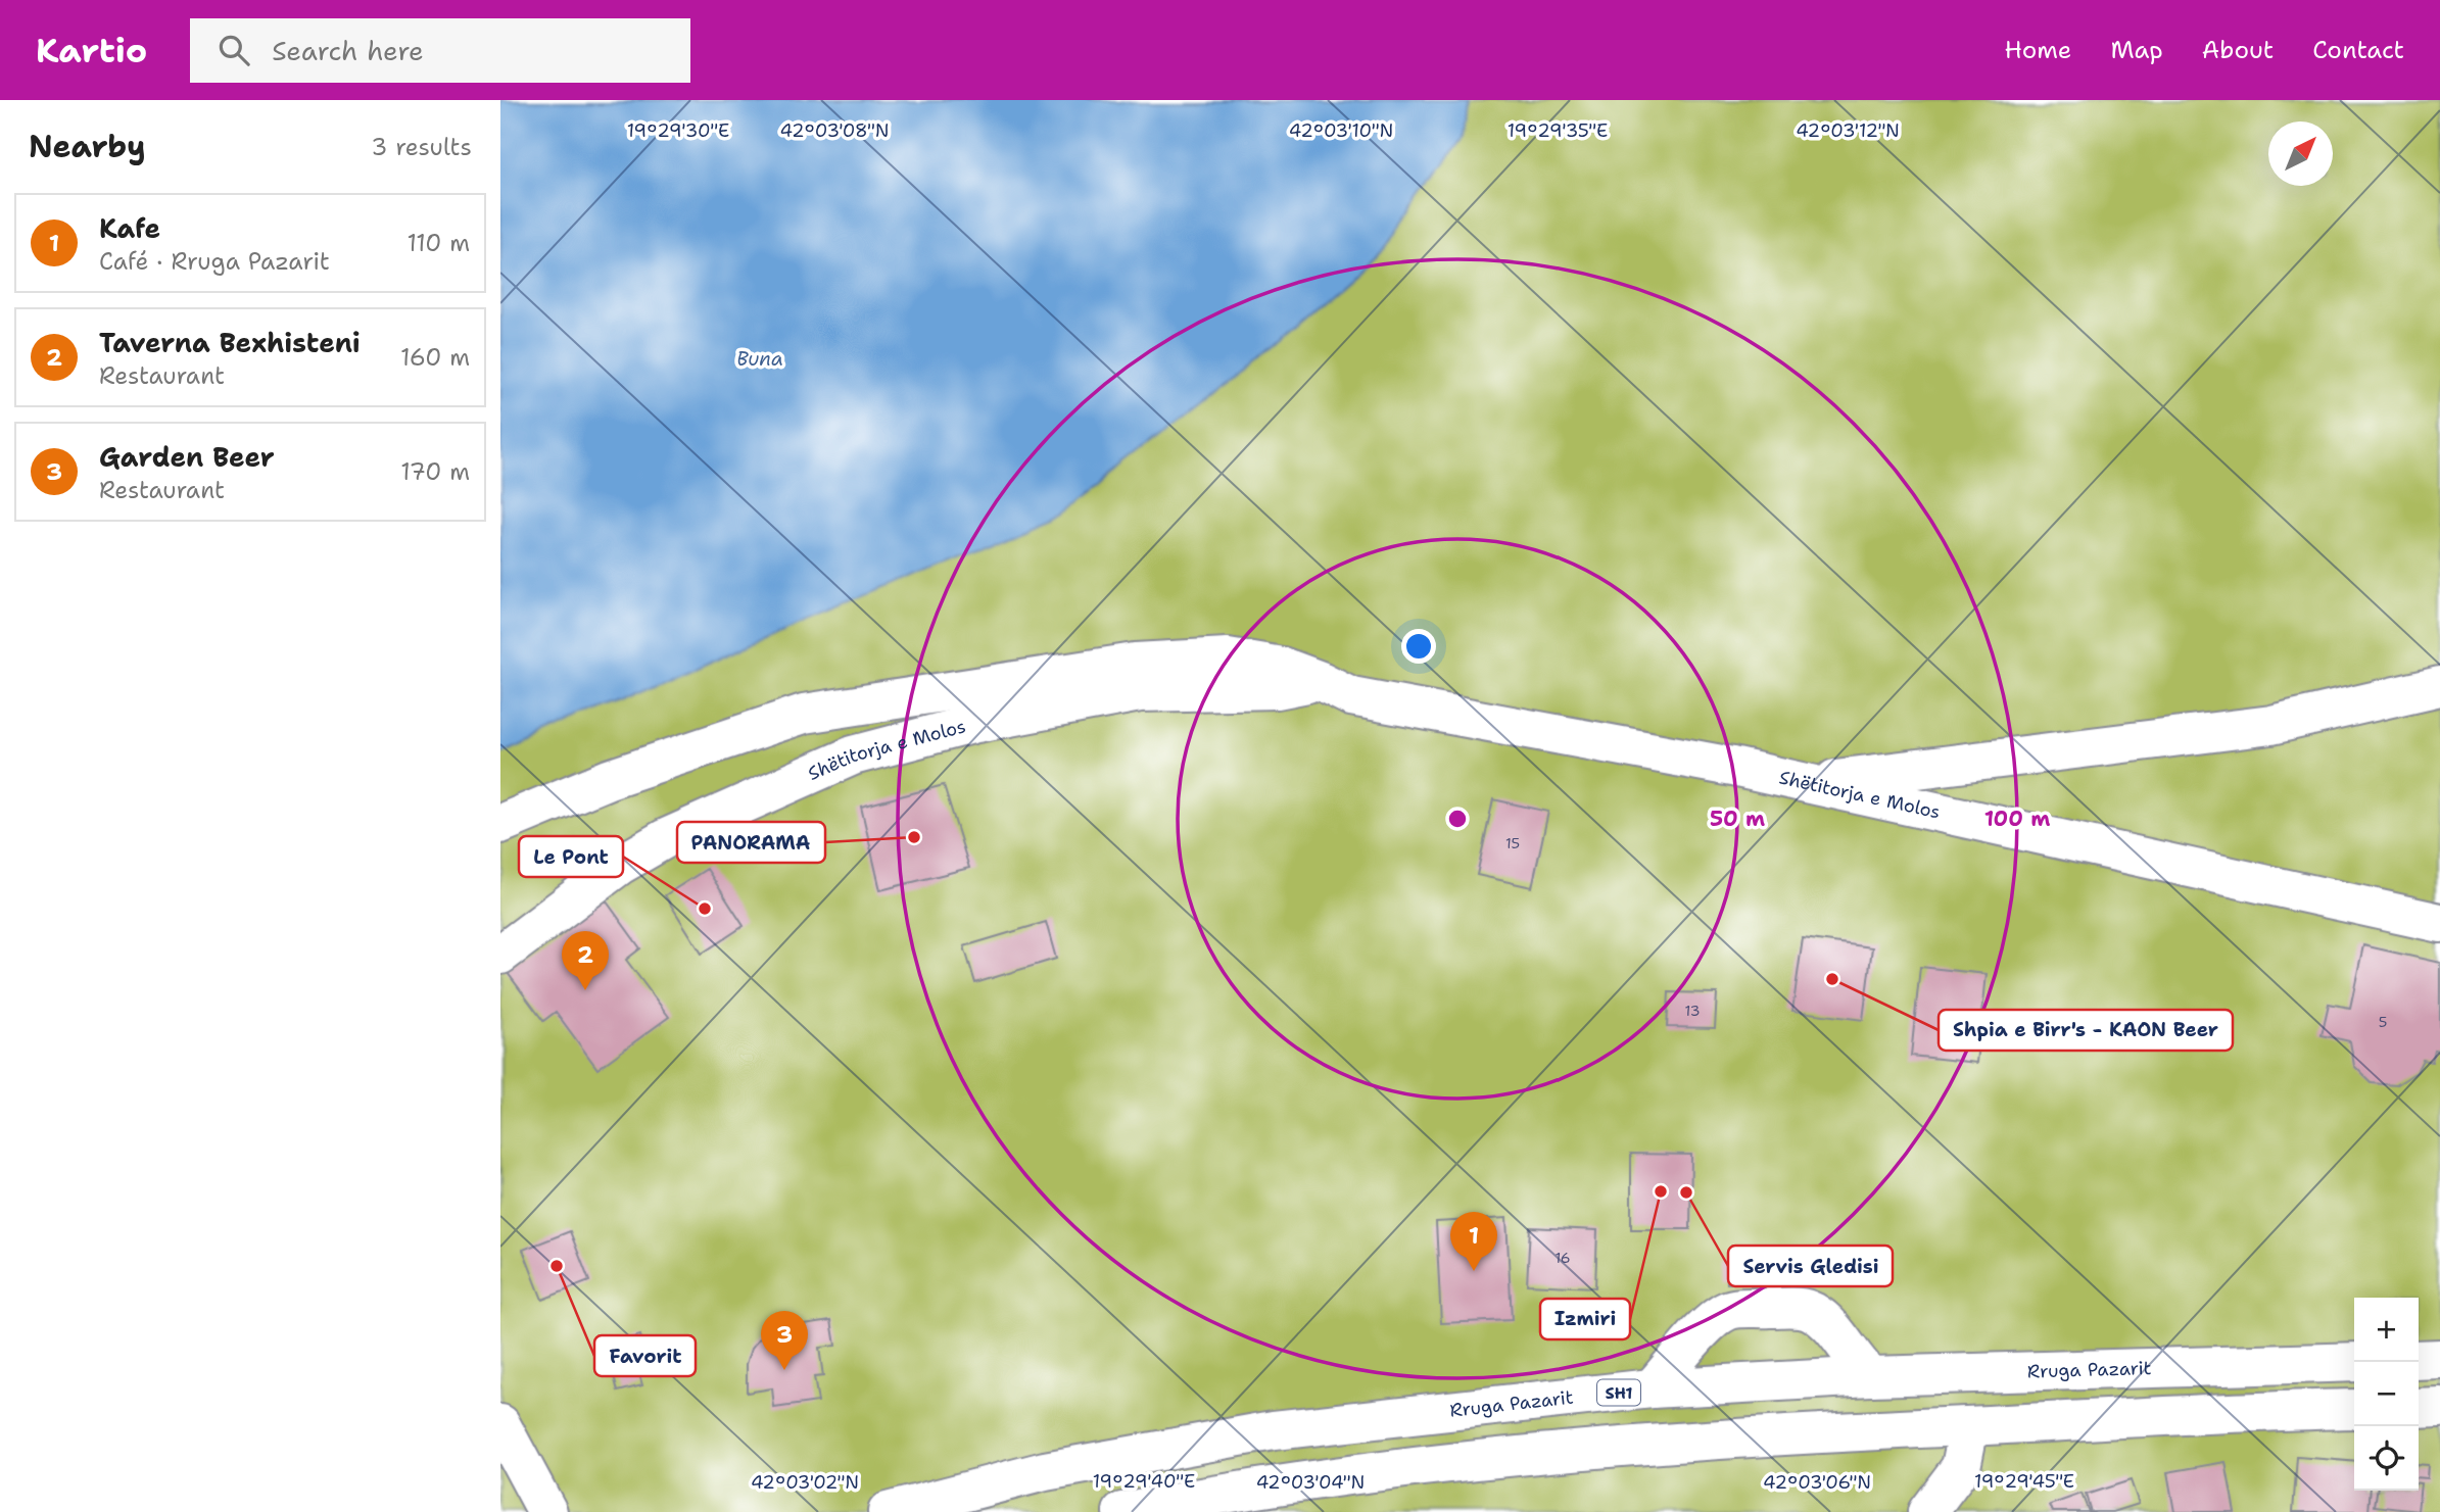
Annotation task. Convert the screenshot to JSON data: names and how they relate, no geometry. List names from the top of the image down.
{
  "streets": {
    "street": ["Shëtitorja e Molos", "Rruga Pazarit", "SH1"]
  },
  "water": ["Buna"],
  "places": [
    "PANORAMA",
    "Le Pont",
    "Shpia e Birr's - KAON Beer",
    "Izmiri",
    "Servis Gledisi",
    "Favorit"
  ],
  "house_numbers": [
    "15",
    "13",
    "5",
    "16"
  ],
  "north": "top right",
  "page": {
    "header": "Kartio",
    "search": "Search here",
    "nav": [
      "Home",
      "Map",
      "About",
      "Contact"
    ],
    "heading": ["Nearby", "3 results"],
    "list": [
      {
        "mark": "1",
        "name": "Kafe",
        "note": "Café · Rruga Pazarit",
        "value": "110 m"
      },
      {
        "mark": "2",
        "name": "Taverna Bexhisteni",
        "note": "Restaurant",
        "value": "160 m"
      },
      {
        "mark": "3",
        "name": "Garden Beer",
        "note": "Restaurant",
        "value": "170 m"
      }
    ],
    "pins": ["2", "1", "3"],
    "map_buttons": ["+", "−"]
  },
  "coordinates": [
    "42°03'08\"N",
    "42°03'10\"N",
    "42°03'12\"N",
    "19°29'30\"E",
    "19°29'35\"E",
    "19°29'40\"E",
    "19°29'45\"E",
    "42°03'02\"N",
    "42°03'04\"N",
    "42°03'06\"N"
  ],
  "rings": ["50 m", "100 m"]
}
